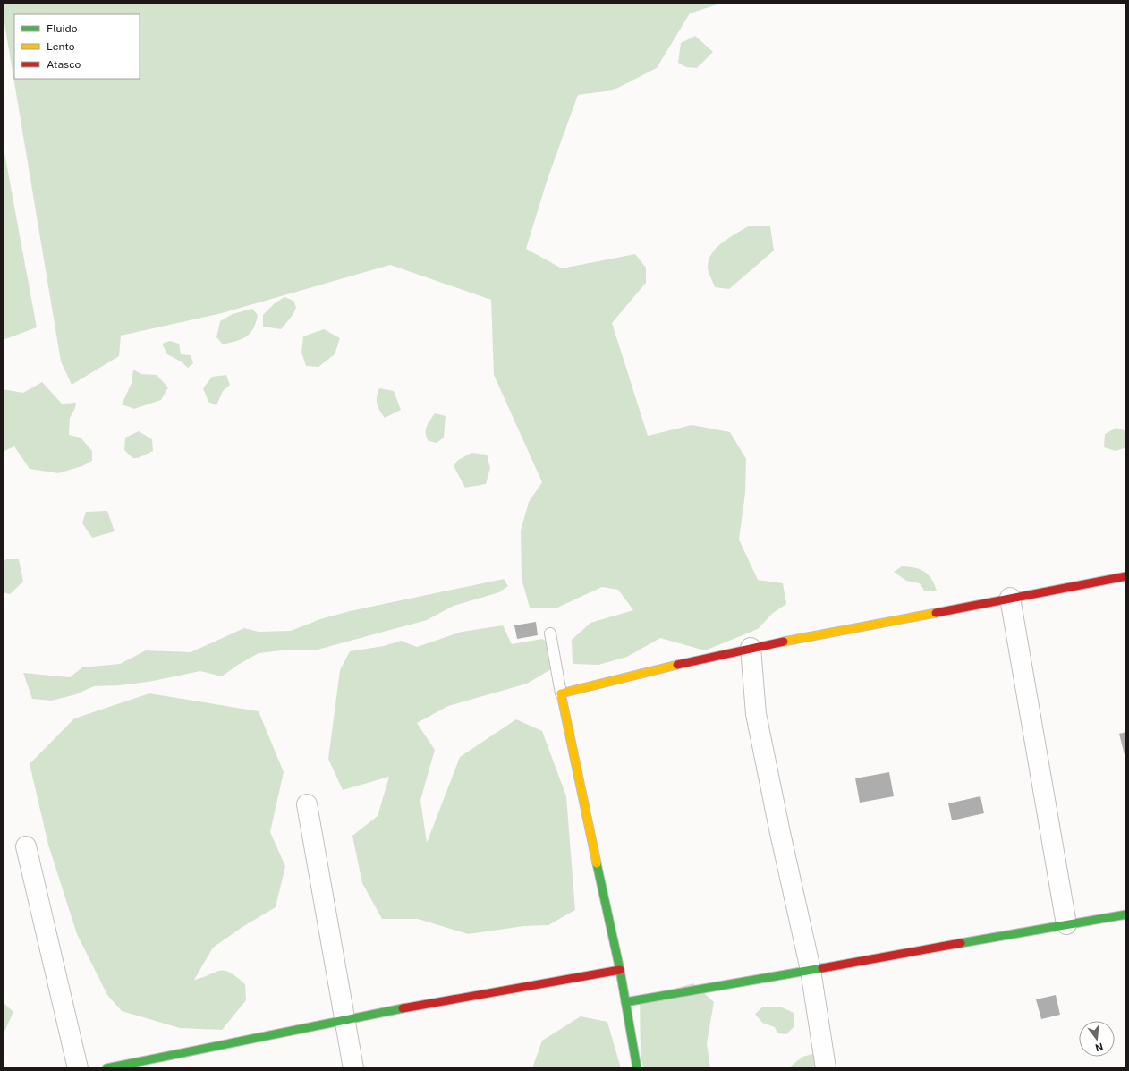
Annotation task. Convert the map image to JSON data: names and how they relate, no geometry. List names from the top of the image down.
{
  "legend": ["Fluido", "Lento", "Atasco"],
  "north": "bottom"
}
